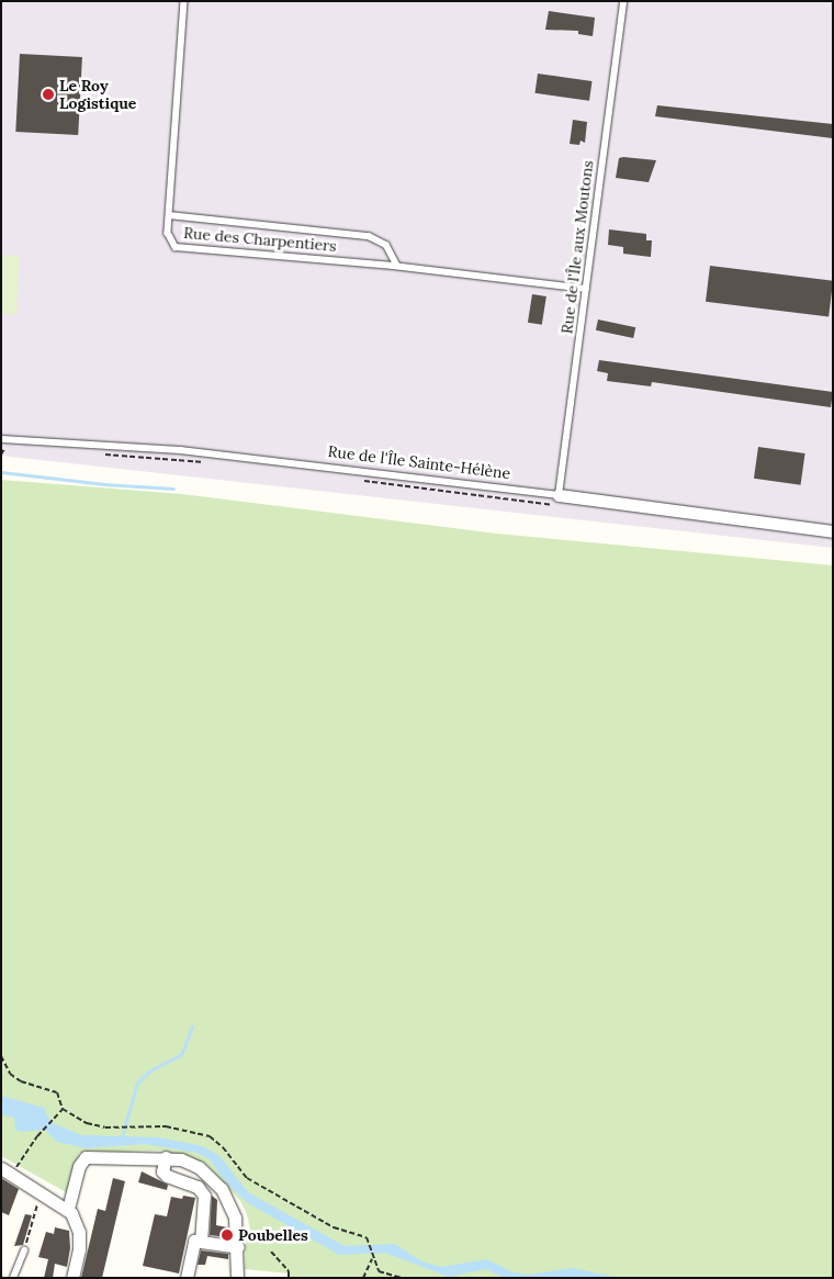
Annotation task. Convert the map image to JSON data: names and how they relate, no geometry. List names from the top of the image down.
{
  "streets": {
    "street": ["Rue de l'Île Sainte-Hélène"],
    "lane": ["Rue des Charpentiers", "Rue de l'Île aux Moutons"]
  },
  "crossings": [
    ["Rue des Charpentiers", "Rue de l'Île aux Moutons"],
    ["Rue de l'Île aux Moutons", "Rue de l'Île Sainte-Hélène"]
  ],
  "places": ["Le Roy Logistique", "Poubelles"]
}
